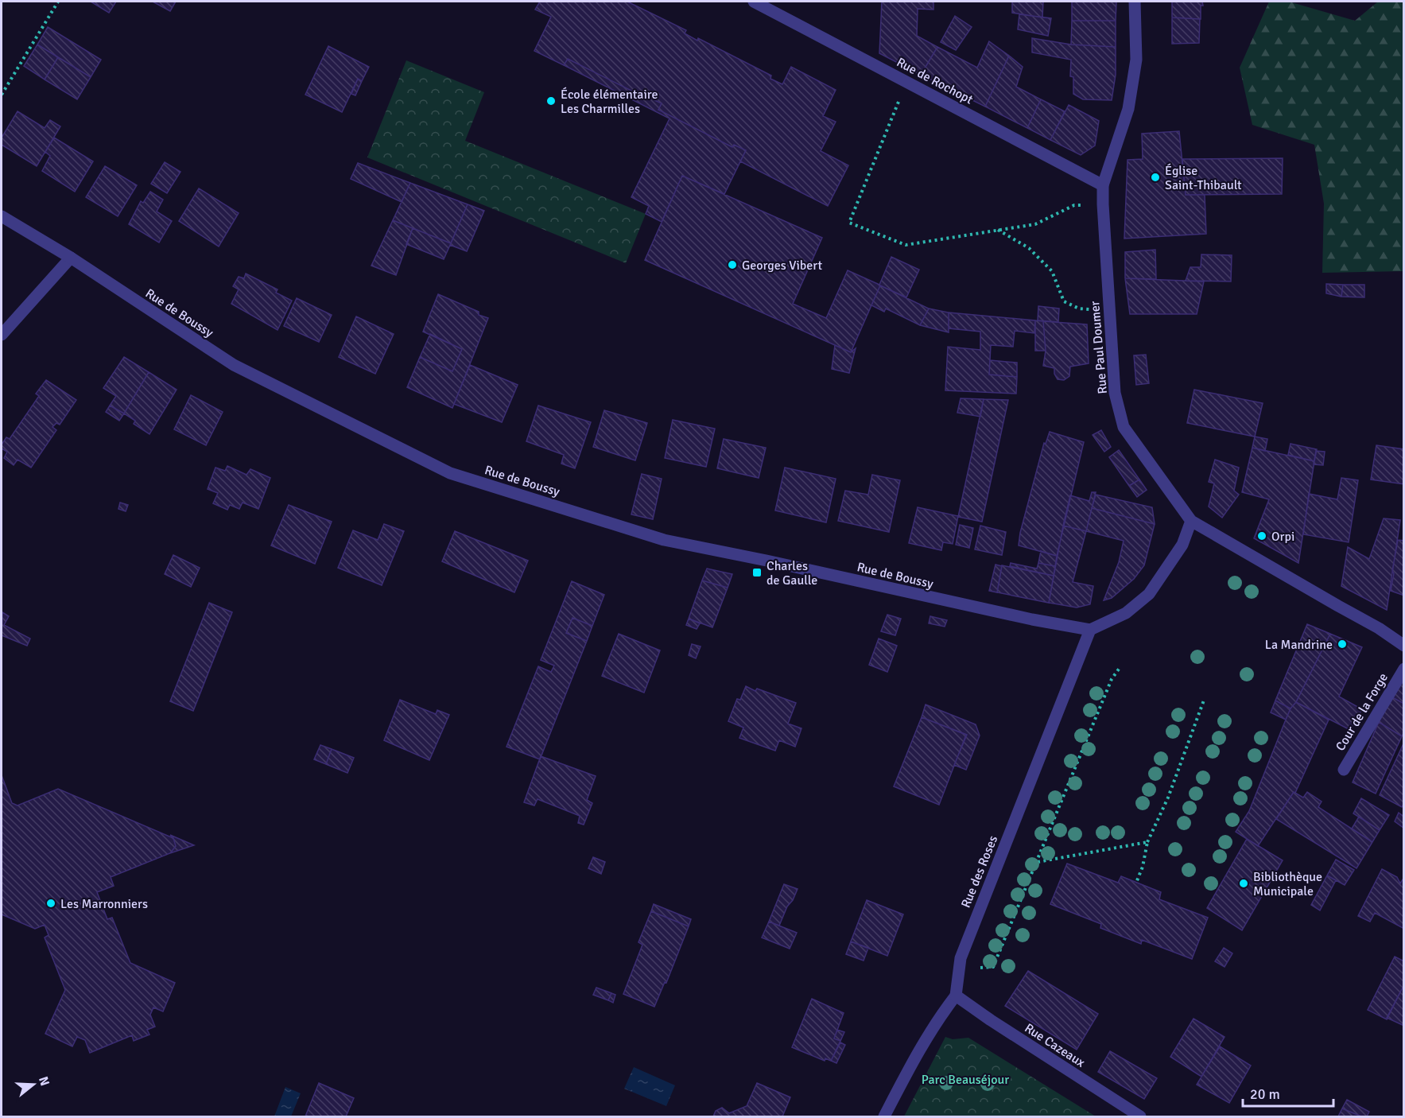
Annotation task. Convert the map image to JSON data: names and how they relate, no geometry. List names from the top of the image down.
{
  "streets": {
    "street": [
      "Rue de Rochopt",
      "Rue de Boussy",
      "Rue Paul Doumer",
      "Cour de la Forge",
      "Rue des Roses",
      "Rue Cazeaux"
    ]
  },
  "crossings": [
    ["Rue de Rochopt", "Rue Paul Doumer"],
    ["Rue de Boussy", "Rue des Roses"],
    ["Rue des Roses", "Rue Cazeaux"]
  ],
  "parks": ["Parc Beauséjour"],
  "places": {
    "other": [
      "École élémentaire Les Charmilles",
      "Église Saint-Thibault",
      "Georges Vibert",
      "Orpi",
      "La Mandrine",
      "Bibliothèque Municipale",
      "Les Marronniers"
    ],
    "transit": ["Charles de Gaulle"]
  },
  "scale_bar": "20 m",
  "north": "right"
}
